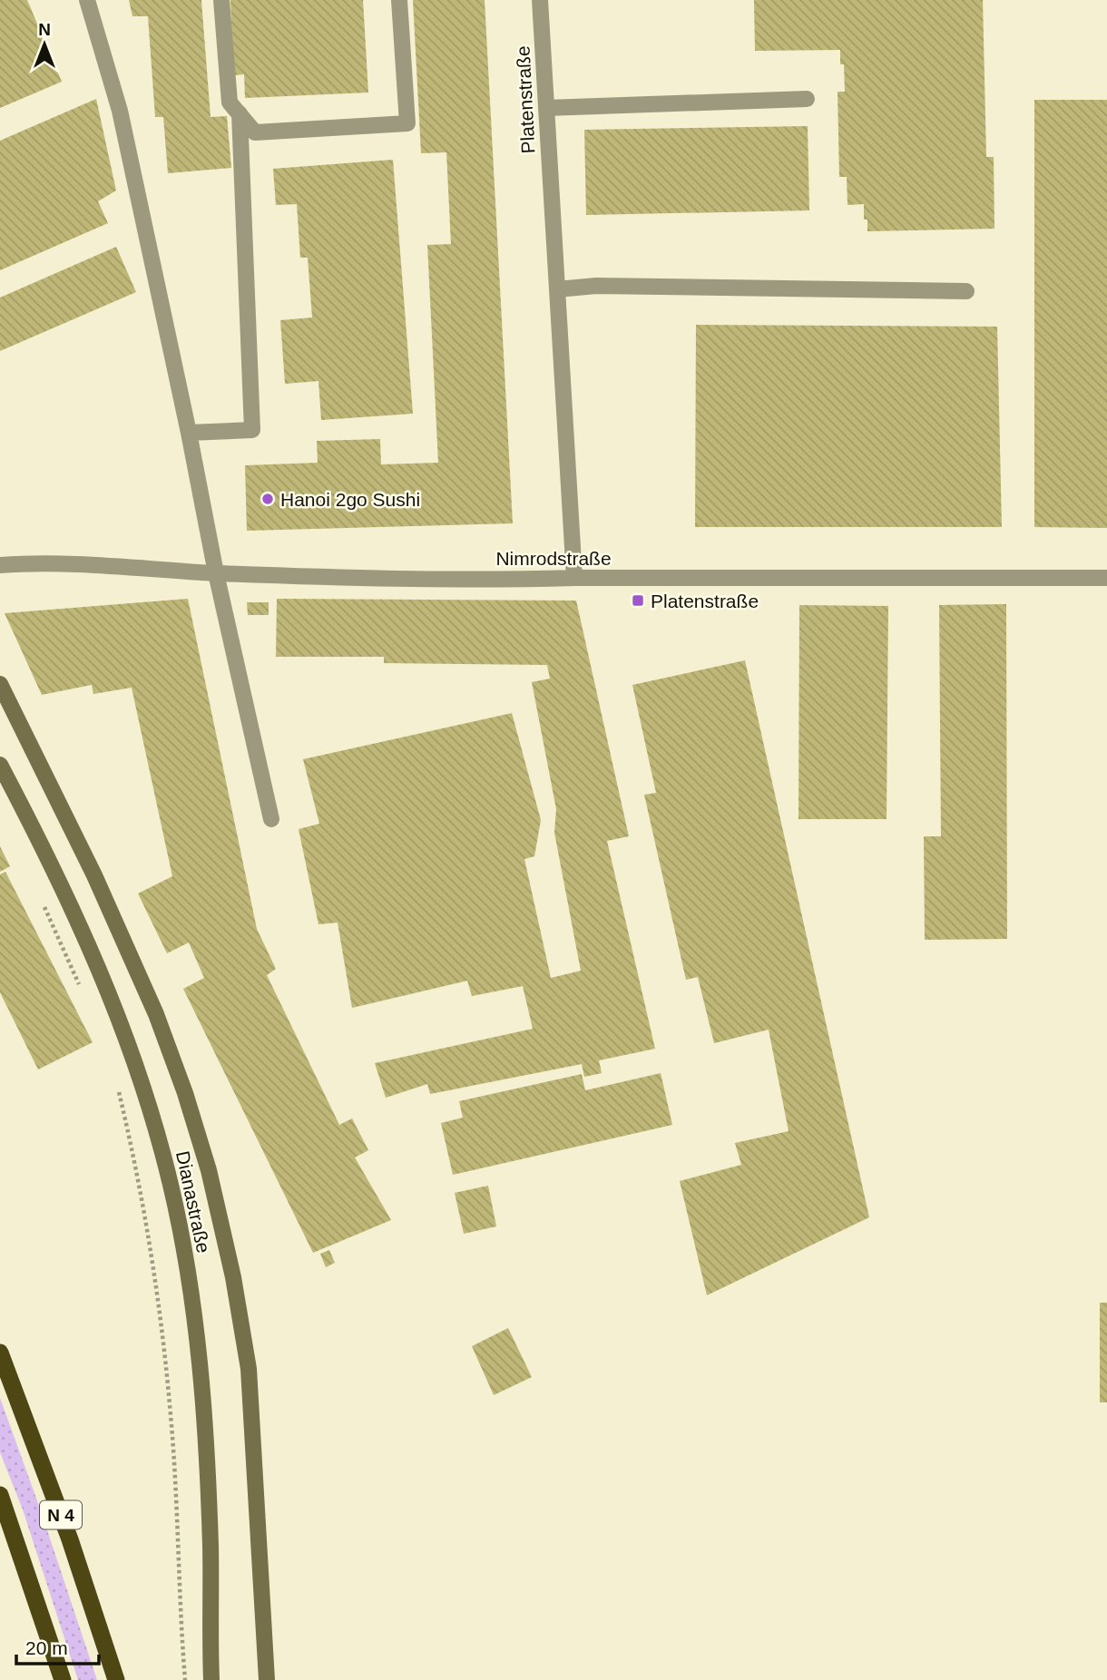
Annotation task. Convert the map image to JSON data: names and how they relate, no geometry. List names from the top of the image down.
{
  "streets": {
    "highway": ["N 4"],
    "main road": ["Dianastraße"],
    "street": ["Platenstraße", "Nimrodstraße"]
  },
  "crossings": [
    ["Platenstraße", "Nimrodstraße"]
  ],
  "places": {
    "other": ["Hanoi 2go Sushi"],
    "transit": ["Platenstraße"]
  },
  "scale_bar": "20 m",
  "north": "top"
}
